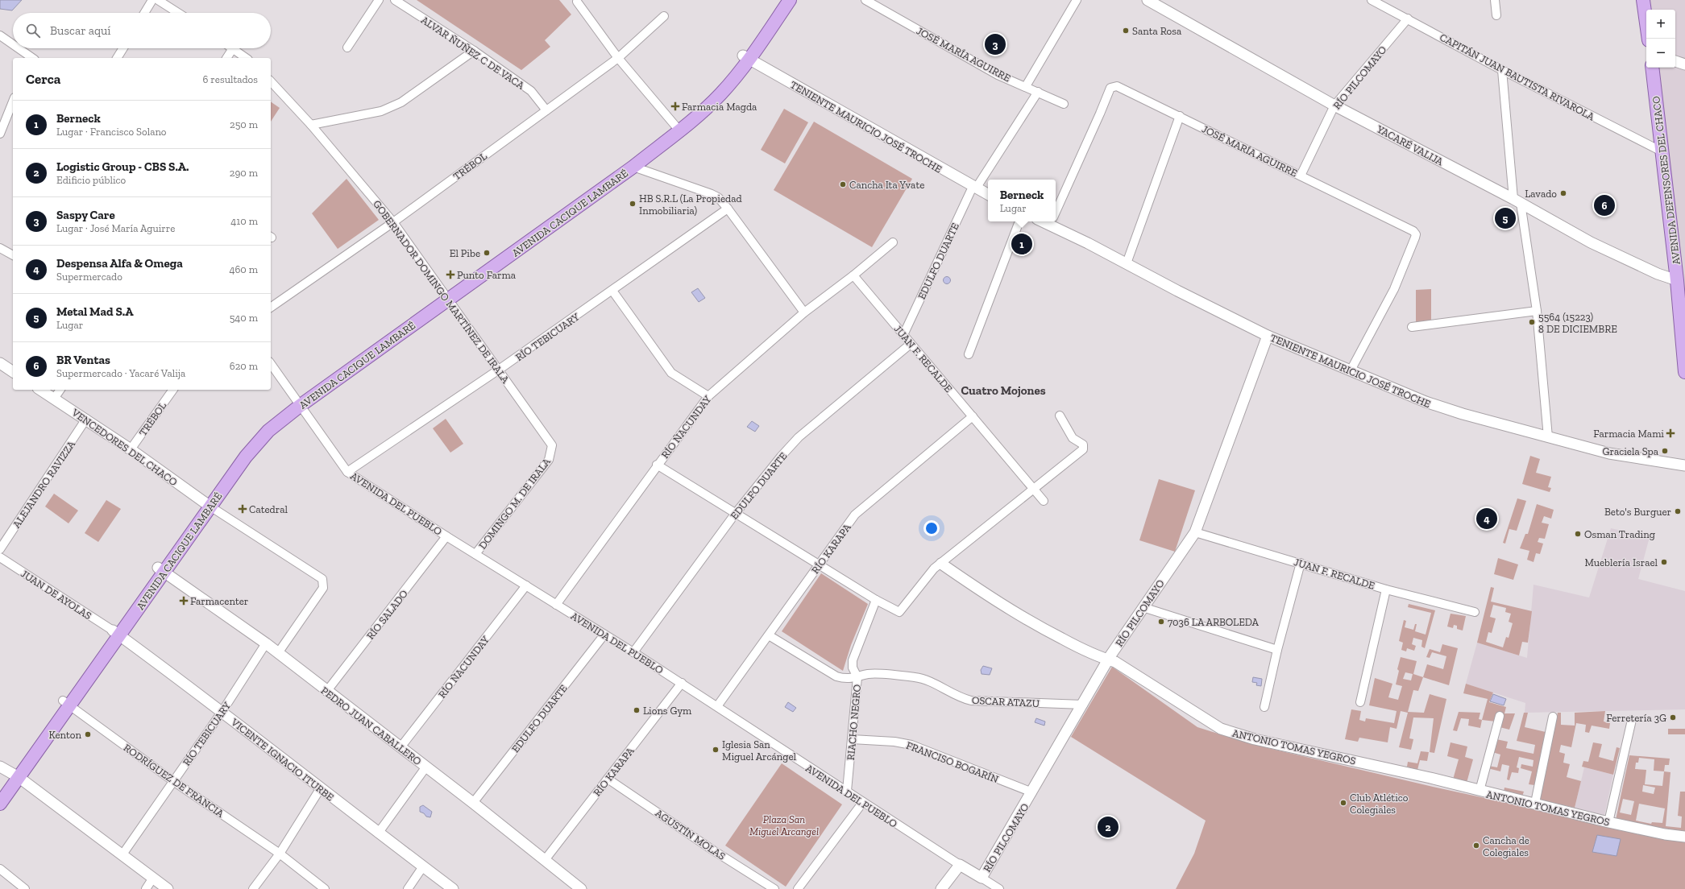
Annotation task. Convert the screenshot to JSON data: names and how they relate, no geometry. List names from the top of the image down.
{
  "streets": {
    "main road": ["AVENIDA DEFENSORES DEL CHACO", "AVENIDA CACIQUE LAMBARÉ"],
    "street": [
      "ALVAR ÑUÑEZ C DE VACA",
      "JOSÉ MARÍA AGUIRRE",
      "CAPITÁN JUAN BAUTISTA RIVAROLA",
      "RÍO PILCOMAYO",
      "TENIENTE MAURICIO JOSÉ TROCHE",
      "YACARÉ VALIJA",
      "TRÉBOL",
      "EDULFO DUARTE",
      "GOBERNADOR DOMINGO MARTÍNEZ DE IRALA",
      "RÍO TEBICUARY",
      "JUAN F. RECALDE",
      "RÍO ÑACUNDAY",
      "VENCEDORES DEL CHACO",
      "ALEJANDRO RAVIZZA",
      "AVENIDA DEL PUEBLO",
      "DOMINGO M. DE IRALA",
      "RÍO KARAPA",
      "JUAN DE AYOLAS",
      "RÍO SALADO",
      "OSCAR ATAZU",
      "RIACHO NEGRO",
      "PEDRO JUAN CABALLERO",
      "ANTONIO TOMAS YEGROS",
      "VICENTE IGNACIO ITURBE",
      "FRANCISO BOGARÍN",
      "RODRÍGUEZ DE FRANCIA",
      "AGUSTÍN MOLAS"
    ]
  },
  "crossings": [
    ["ALVAR ÑUÑEZ C DE VACA", "TRÉBOL"],
    ["JOSÉ MARÍA AGUIRRE", "RÍO PILCOMAYO"],
    ["JOSÉ MARÍA AGUIRRE", "TENIENTE MAURICIO JOSÉ TROCHE"],
    ["JOSÉ MARÍA AGUIRRE", "EDULFO DUARTE"],
    ["CAPITÁN JUAN BAUTISTA RIVAROLA", "RÍO PILCOMAYO"],
    ["CAPITÁN JUAN BAUTISTA RIVAROLA", "AVENIDA DEFENSORES DEL CHACO"],
    ["RÍO PILCOMAYO", "TENIENTE MAURICIO JOSÉ TROCHE"],
    ["RÍO PILCOMAYO", "YACARÉ VALIJA"],
    ["RÍO PILCOMAYO", "JUAN F. RECALDE"],
    ["RÍO PILCOMAYO", "AVENIDA DEL PUEBLO"],
    ["RÍO PILCOMAYO", "OSCAR ATAZU"],
    ["RÍO PILCOMAYO", "ANTONIO TOMAS YEGROS"],
    ["RÍO PILCOMAYO", "FRANCISO BOGARÍN"],
    ["TENIENTE MAURICIO JOSÉ TROCHE", "AVENIDA CACIQUE LAMBARÉ"],
    ["TENIENTE MAURICIO JOSÉ TROCHE", "EDULFO DUARTE"],
    ["YACARÉ VALIJA", "AVENIDA DEFENSORES DEL CHACO"],
    ["TRÉBOL", "GOBERNADOR DOMINGO MARTÍNEZ DE IRALA"],
    ["TRÉBOL", "VENCEDORES DEL CHACO"],
    ["AVENIDA CACIQUE LAMBARÉ", "GOBERNADOR DOMINGO MARTÍNEZ DE IRALA"],
    ["AVENIDA CACIQUE LAMBARÉ", "VENCEDORES DEL CHACO"],
    ["AVENIDA CACIQUE LAMBARÉ", "AVENIDA DEL PUEBLO"],
    ["AVENIDA CACIQUE LAMBARÉ", "JUAN DE AYOLAS"],
    ["AVENIDA CACIQUE LAMBARÉ", "PEDRO JUAN CABALLERO"],
    ["AVENIDA CACIQUE LAMBARÉ", "VICENTE IGNACIO ITURBE"],
    ["AVENIDA CACIQUE LAMBARÉ", "RODRÍGUEZ DE FRANCIA"],
    ["EDULFO DUARTE", "JUAN F. RECALDE"],
    ["EDULFO DUARTE", "AVENIDA DEL PUEBLO"],
    ["EDULFO DUARTE", "PEDRO JUAN CABALLERO"],
    ["GOBERNADOR DOMINGO MARTÍNEZ DE IRALA", "RÍO TEBICUARY"],
    ["GOBERNADOR DOMINGO MARTÍNEZ DE IRALA", "DOMINGO M. DE IRALA"],
    ["RÍO TEBICUARY", "AVENIDA DEL PUEBLO"],
    ["RÍO TEBICUARY", "PEDRO JUAN CABALLERO"],
    ["RÍO TEBICUARY", "VICENTE IGNACIO ITURBE"],
    ["RÍO TEBICUARY", "RODRÍGUEZ DE FRANCIA"],
    ["JUAN F. RECALDE", "RÍO ÑACUNDAY"],
    ["JUAN F. RECALDE", "RÍO KARAPA"],
    ["RÍO ÑACUNDAY", "AVENIDA DEL PUEBLO"],
    ["RÍO ÑACUNDAY", "PEDRO JUAN CABALLERO"],
    ["VENCEDORES DEL CHACO", "ALEJANDRO RAVIZZA"],
    ["AVENIDA DEL PUEBLO", "DOMINGO M. DE IRALA"],
    ["AVENIDA DEL PUEBLO", "RÍO KARAPA"],
    ["AVENIDA DEL PUEBLO", "RÍO SALADO"],
    ["AVENIDA DEL PUEBLO", "RIACHO NEGRO"],
    ["RÍO KARAPA", "OSCAR ATAZU"],
    ["RÍO KARAPA", "PEDRO JUAN CABALLERO"],
    ["RÍO KARAPA", "AGUSTÍN MOLAS"],
    ["JUAN DE AYOLAS", "VICENTE IGNACIO ITURBE"],
    ["RÍO SALADO", "PEDRO JUAN CABALLERO"],
    ["OSCAR ATAZU", "RIACHO NEGRO"],
    ["RIACHO NEGRO", "FRANCISO BOGARÍN"]
  ],
  "districts": ["Cuatro Mojones"],
  "parks": ["Plaza San Miguel Arcangel"],
  "places": {
    "other": [
      "Santa Rosa",
      "Cancha Ita Yvate",
      "Lavado",
      "HB S.R.L (La Propiedad Inmobiliaria)",
      "El Pibe",
      "5564 (15223) 8 DE DICIEMBRE",
      "Graciela Spa",
      "Beto's Burguer",
      "Osman Trading",
      "Mueblería Israel",
      "7036 LA ARBOLEDA",
      "Lions Gym",
      "Ferretería 3G",
      "Kenton",
      "Iglesia San Miguel Arcángel",
      "Club Atlético Colegiales",
      "Cancha de Colegiales"
    ],
    "health": [
      "Farmacia Magda",
      "Punto Farma",
      "Farmacia Mami",
      "Catedral",
      "Farmacenter"
    ]
  },
  "page": {
    "map_buttons": ["+", "−"],
    "search": "Buscar aquí",
    "pins": [
      "3",
      "6",
      "5",
      "1",
      "4",
      "2"
    ],
    "heading": ["Cerca", "6 resultados"],
    "list": [
      {
        "mark": "1",
        "name": "Berneck",
        "note": "Lugar · Francisco Solano",
        "value": "250 m"
      },
      {
        "mark": "2",
        "name": "Logistic Group - CBS S.A.",
        "note": "Edificio público",
        "value": "290 m"
      },
      {
        "mark": "3",
        "name": "Saspy Care",
        "note": "Lugar · José María Aguirre",
        "value": "410 m"
      },
      {
        "mark": "4",
        "name": "Despensa Alfa & Omega",
        "note": "Supermercado",
        "value": "460 m"
      },
      {
        "mark": "5",
        "name": "Metal Mad S.A",
        "note": "Lugar",
        "value": "540 m"
      },
      {
        "mark": "6",
        "name": "BR Ventas",
        "note": "Supermercado · Yacaré Valija",
        "value": "620 m"
      }
    ],
    "popup": ["Berneck", "Lugar"]
  }
}
